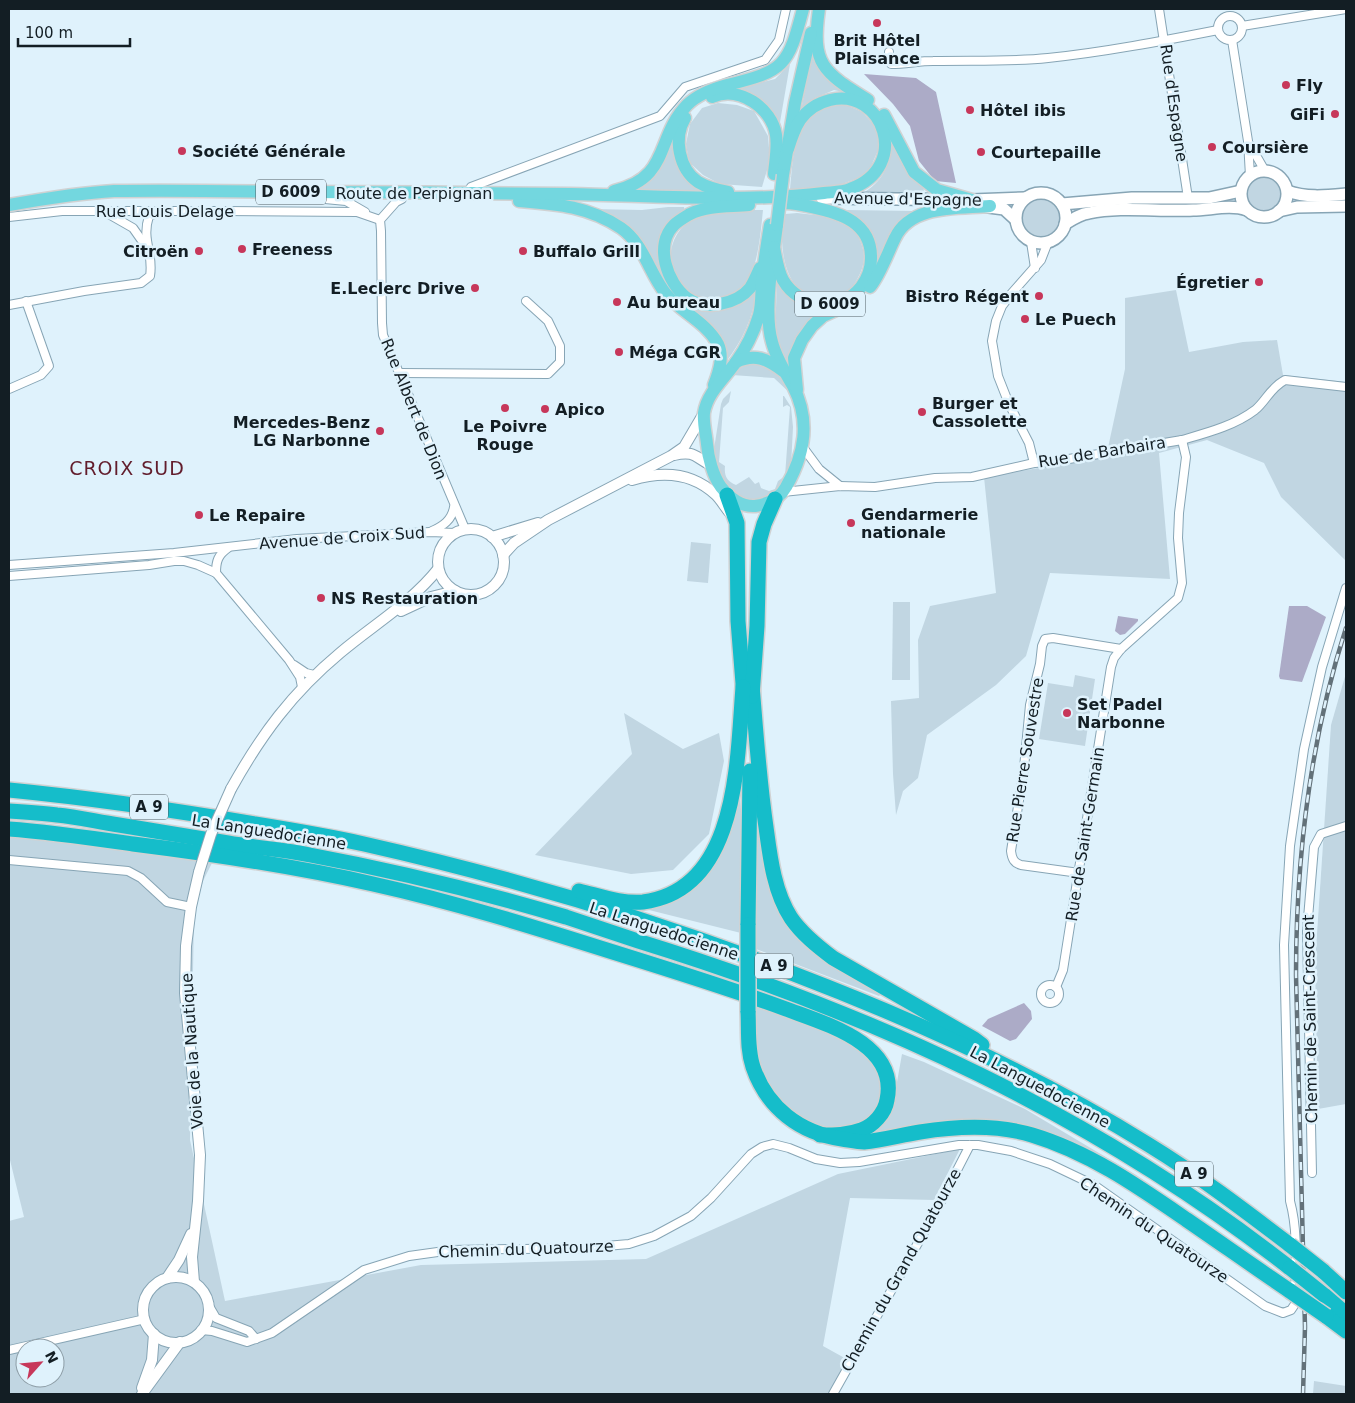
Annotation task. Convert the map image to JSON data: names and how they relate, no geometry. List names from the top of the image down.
{
  "streets": {
    "highway": ["A 9", "La Languedocienne"],
    "main road": ["D 6009", "Route de Perpignan", "Avenue d'Espagne"],
    "street": [
      "Rue d'Espagne",
      "Rue Louis Delage",
      "Rue Albert de Dion",
      "Rue de Barbaira",
      "Avenue de Croix Sud",
      "Rue Pierre Souvestre",
      "Rue de Saint-Germain",
      "Chemin de Saint-Crescent",
      "Voie de la Nautique",
      "Chemin du Quatourze",
      "Chemin du Grand Quatourze"
    ]
  },
  "crossings": [
    ["D 6009", "Route de Perpignan"],
    ["D 6009", "Avenue d'Espagne"],
    ["D 6009", "Rue de Barbaira"],
    ["Route de Perpignan", "Avenue d'Espagne"],
    ["Rue Louis Delage", "Rue Albert de Dion"],
    ["Rue Albert de Dion", "Avenue de Croix Sud"],
    ["Rue Albert de Dion", "Voie de la Nautique"],
    ["Rue de Barbaira", "Rue de Saint-Germain"],
    ["Avenue de Croix Sud", "Voie de la Nautique"],
    ["Rue Pierre Souvestre", "Rue de Saint-Germain"],
    ["Voie de la Nautique", "Chemin du Quatourze"],
    ["Chemin du Quatourze", "Chemin du Grand Quatourze"]
  ],
  "districts": ["CROIX SUD"],
  "places": [
    "Brit Hôtel Plaisance",
    "Fly",
    "Hôtel ibis",
    "GiFi",
    "Coursière",
    "Société Générale",
    "Courtepaille",
    "Freeness",
    "Citroën",
    "Buffalo Grill",
    "Égretier",
    "E.Leclerc Drive",
    "Bistro Régent",
    "Au bureau",
    "Le Puech",
    "Méga CGR",
    "Le Poivre Rouge",
    "Apico",
    "Burger et Cassolette",
    "Mercedes-Benz LG Narbonne",
    "Le Repaire",
    "Gendarmerie nationale",
    "NS Restauration",
    "Set Padel Narbonne"
  ],
  "scale_bar": "100 m",
  "north": "top right"
}
